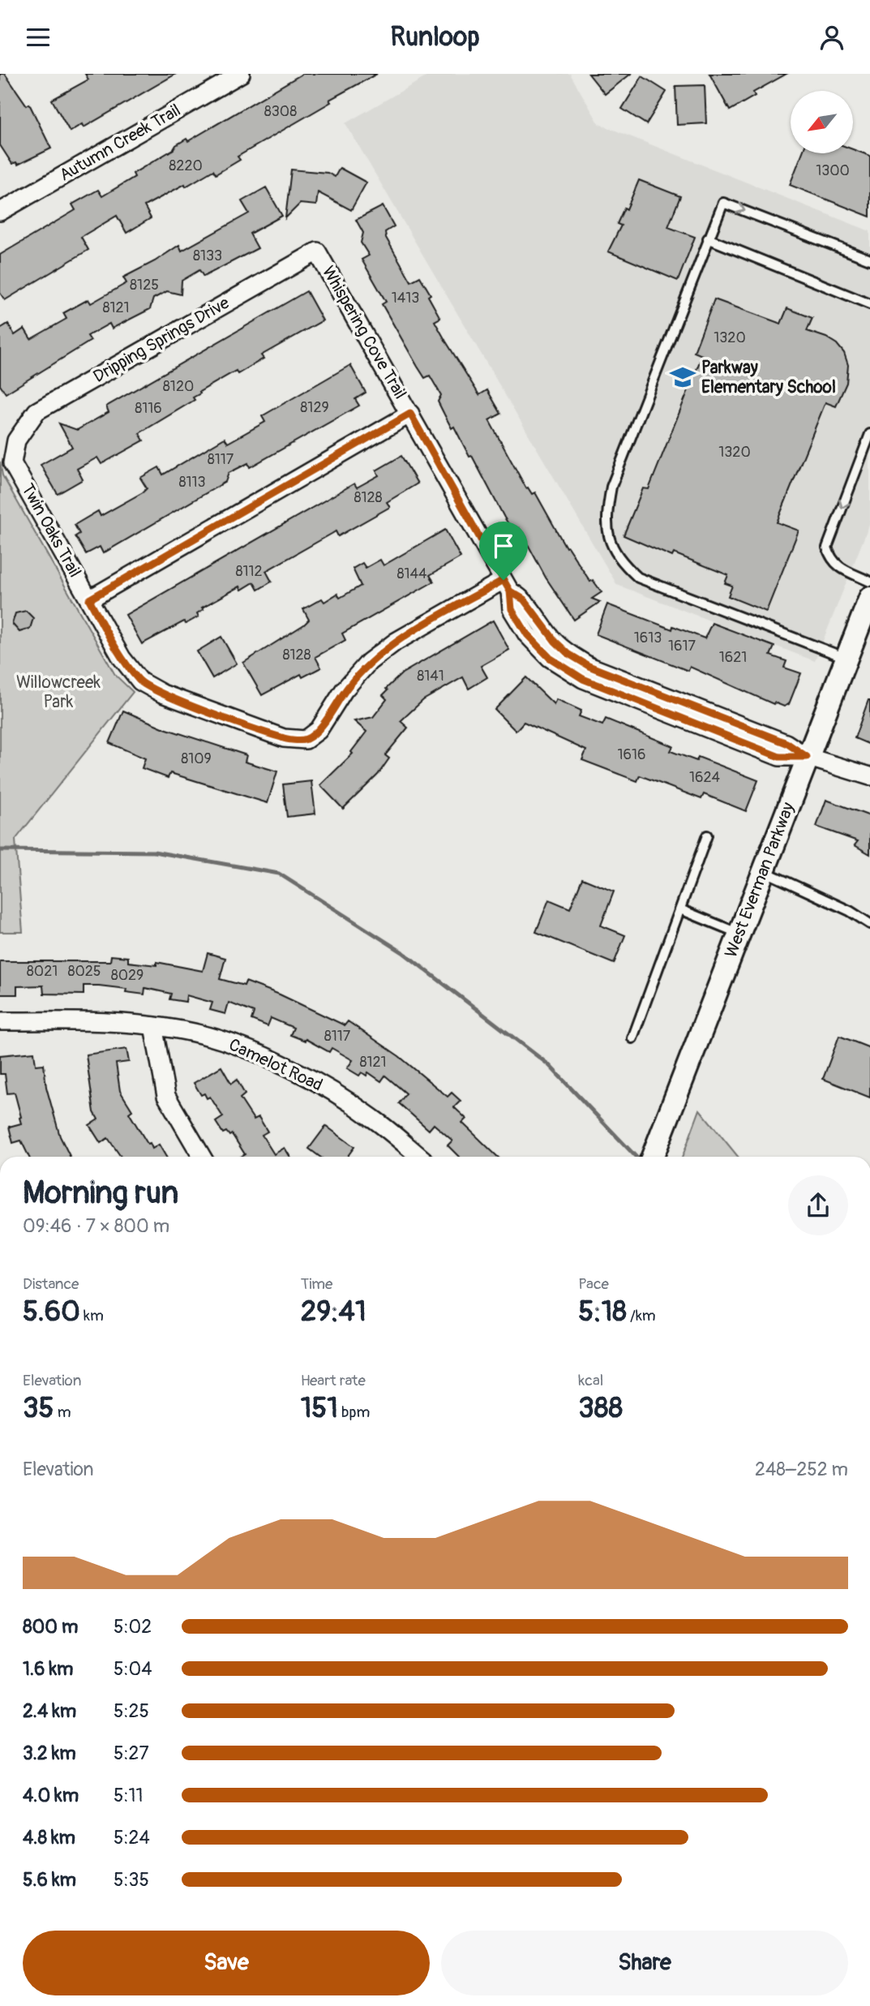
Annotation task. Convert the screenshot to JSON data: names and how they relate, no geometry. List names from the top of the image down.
{
  "streets": {
    "street": [
      "Autumn Creek Trail",
      "Whispering Cove Trail",
      "Dripping Springs Drive",
      "Twin Oaks Trail",
      "West Everman Parkway",
      "Camelot Road"
    ]
  },
  "crossings": [
    ["Whispering Cove Trail", "Dripping Springs Drive"],
    ["Whispering Cove Trail", "Twin Oaks Trail"],
    ["Whispering Cove Trail", "West Everman Parkway"],
    ["Dripping Springs Drive", "Twin Oaks Trail"]
  ],
  "parks": ["Willowcreek Park"],
  "places": {
    "school or university": ["Parkway Elementary School"]
  },
  "house_numbers": [
    "8308",
    "8220",
    "1300",
    "8133",
    "8125",
    "1413",
    "8121",
    "1320",
    "8120",
    "8129",
    "8116",
    "1320",
    "8117",
    "8113",
    "8128",
    "8112",
    "8144",
    "1613",
    "1617",
    "8128",
    "1621",
    "8141",
    "1616",
    "8109",
    "1624",
    "8021",
    "8025",
    "8029",
    "8117",
    "8121"
  ],
  "north": "bottom left",
  "page": {
    "header": "Runloop",
    "heading": ["Morning run", "09:46 · 7 × 800 m"],
    "stats": [
      ["Distance", "5.60 km"],
      ["Time", "29:41"],
      ["Pace", "5:18 /km"],
      ["Elevation", "35 m"],
      ["Heart rate", "151 bpm"],
      ["kcal", "388"]
    ],
    "chart": ["Elevation", "248–252 m"],
    "list": [
      {
        "name": "800 m",
        "note": "5:02"
      },
      {
        "name": "1.6 km",
        "note": "5:04"
      },
      {
        "name": "2.4 km",
        "note": "5:25"
      },
      {
        "name": "3.2 km",
        "note": "5:27"
      },
      {
        "name": "4.0 km",
        "note": "5:11"
      },
      {
        "name": "4.8 km",
        "note": "5:24"
      },
      {
        "name": "5.6 km",
        "note": "5:35"
      }
    ],
    "buttons": ["Save", "Share"]
  }
}
